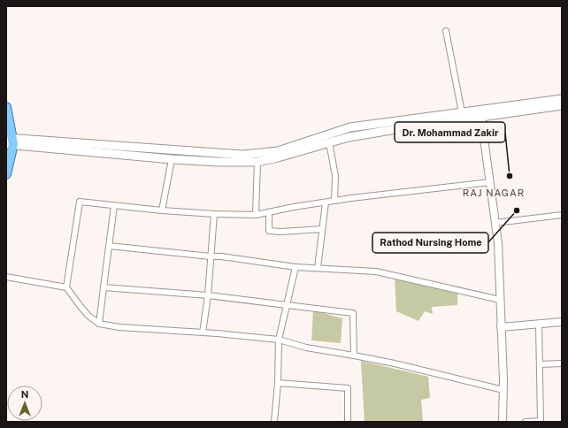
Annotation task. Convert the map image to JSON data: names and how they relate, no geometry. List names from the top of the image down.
{
  "districts": ["RAJ NAGAR"],
  "places": ["Dr. Mohammad Zakir", "Rathod Nursing Home"],
  "north": "top"
}
